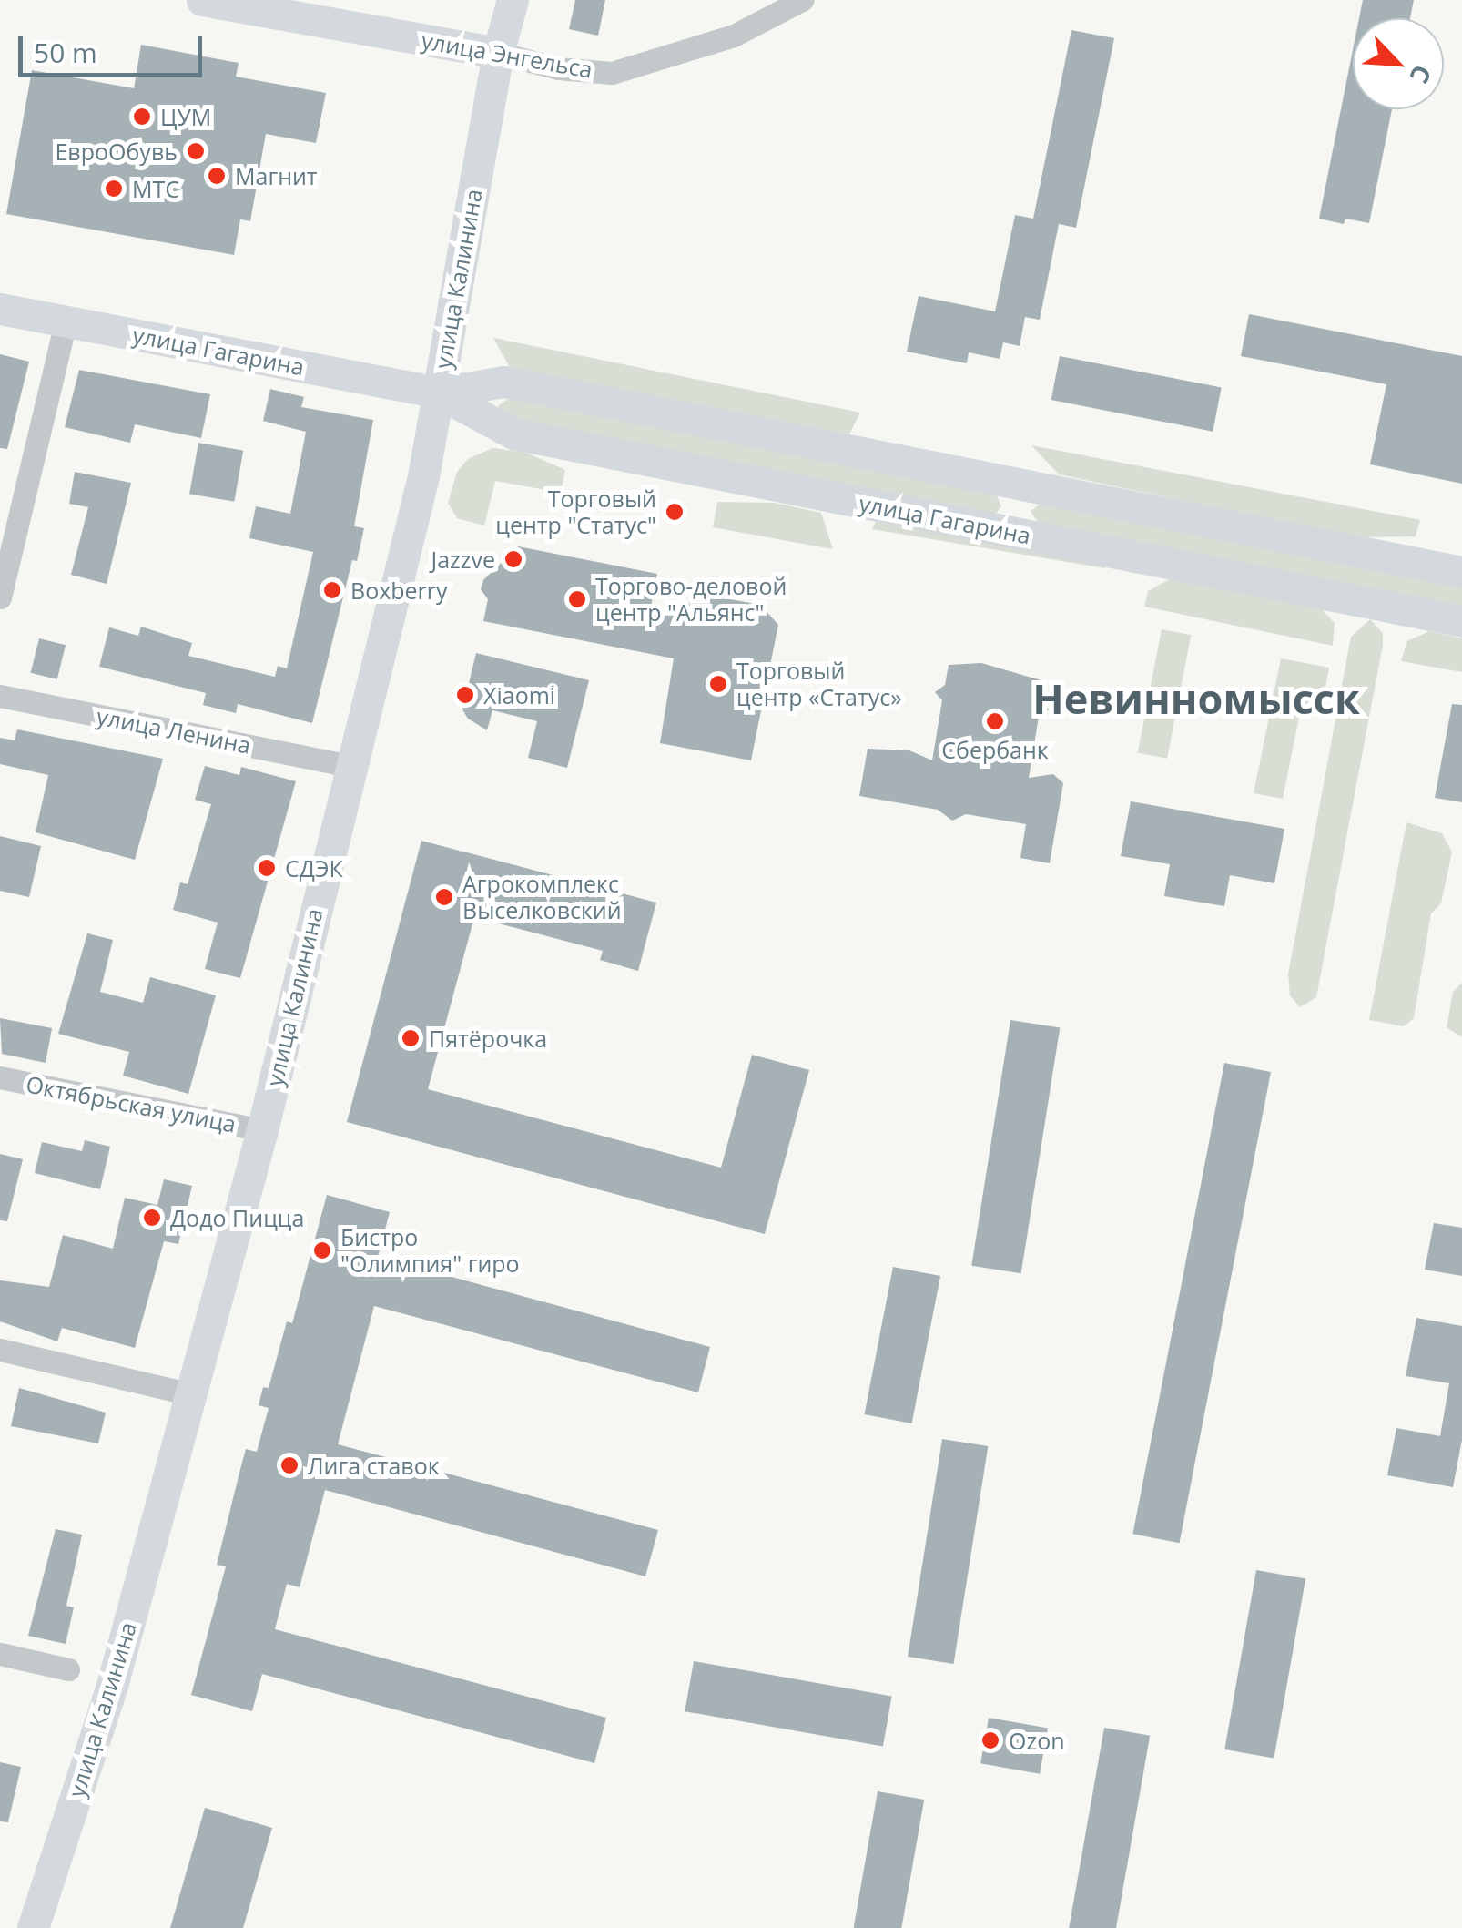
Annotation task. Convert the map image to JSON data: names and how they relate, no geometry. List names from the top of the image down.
{
  "streets": {
    "main road": ["улица Энгельса", "улица Калинина", "улица Гагарина"],
    "street": ["улица Ленина", "Октябрьская улица"]
  },
  "crossings": [
    ["улица Энгельса", "улица Калинина"],
    ["улица Калинина", "улица Гагарина"],
    ["улица Калинина", "улица Ленина"],
    ["улица Калинина", "Октябрьская улица"]
  ],
  "districts": ["Невинномысск"],
  "places": [
    "ЦУМ",
    "ЕвроОбувь",
    "Магнит",
    "МТС",
    "Торговый центр \"Статус\"",
    "Jazzve",
    "Boxberry",
    "Торгово-деловой центр \"Альянс\"",
    "Торговый центр «Статус»",
    "Xiaomi",
    "Сбербанк",
    "СДЭК",
    "Агрокомплекс Выселковский",
    "Пятёрочка",
    "Додо Пицца",
    "Бистро \"Олимпия\" гиро",
    "Лига ставок",
    "Ozon"
  ],
  "scale_bar": "50 m",
  "north": "bottom right"
}
